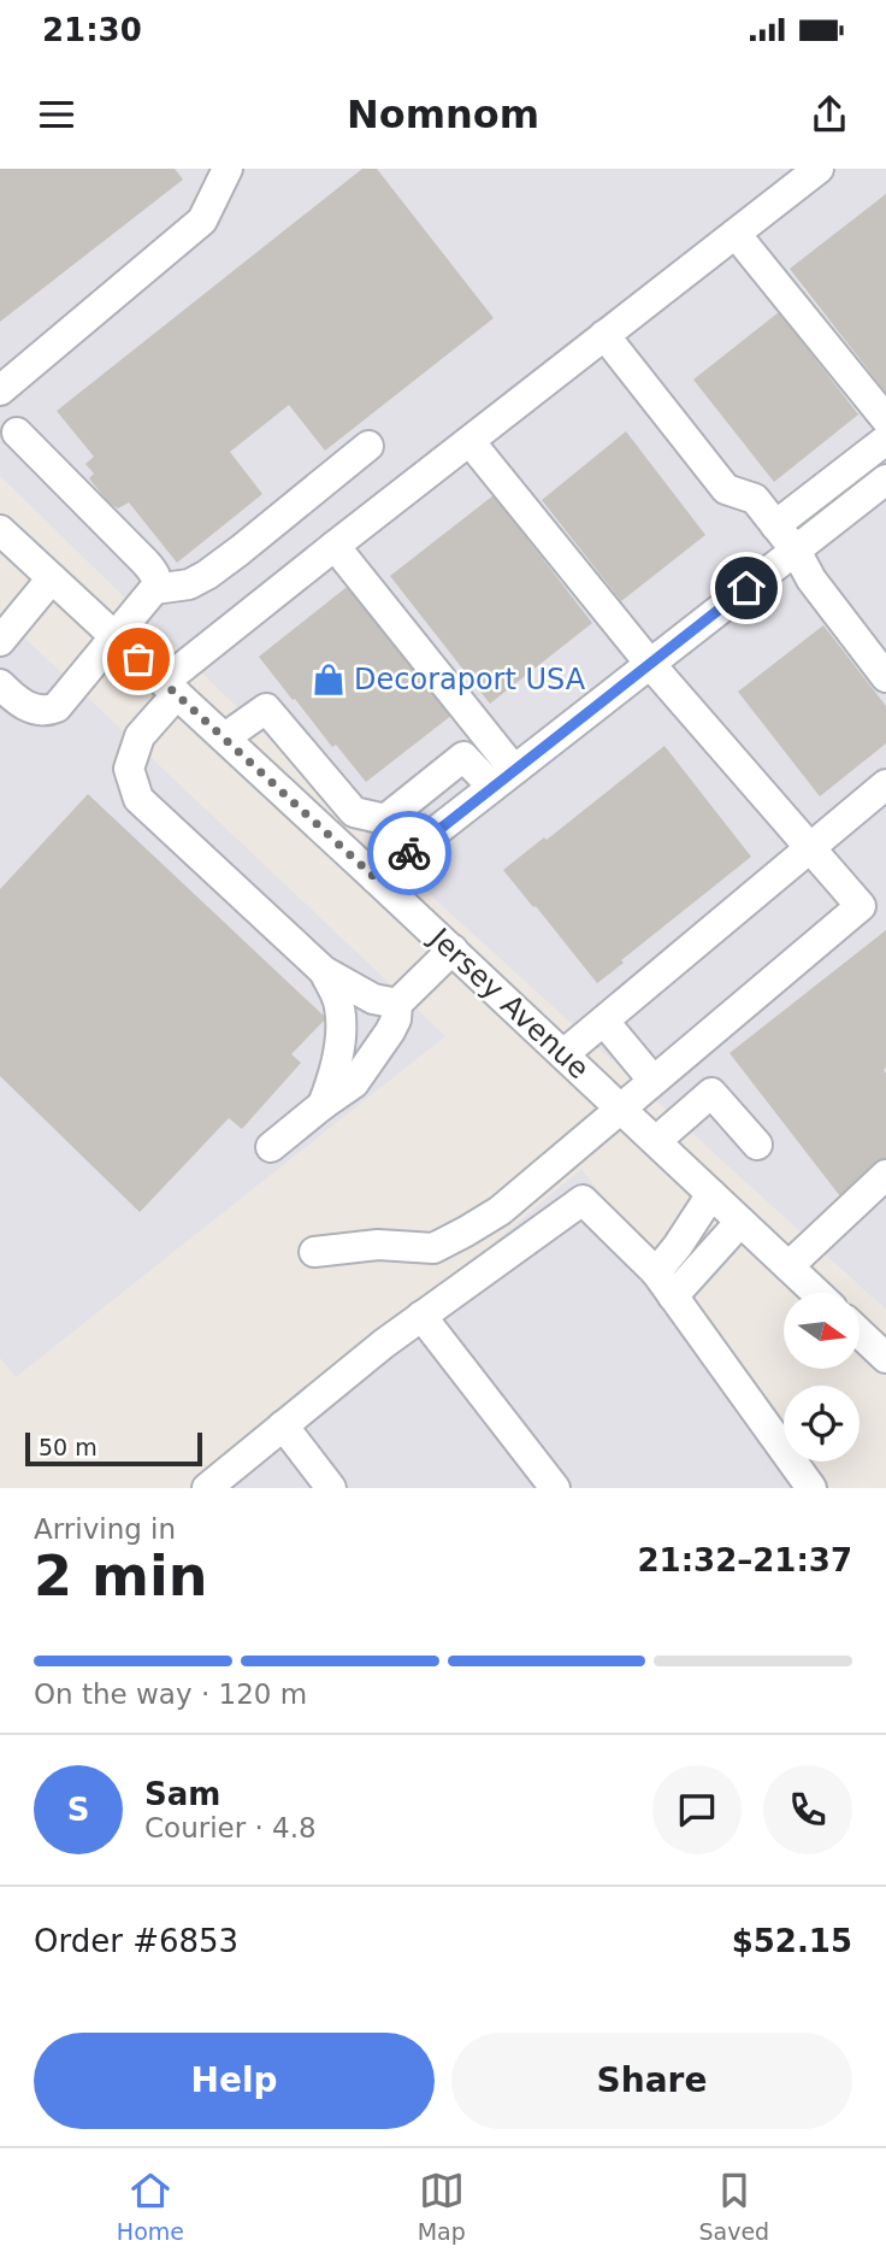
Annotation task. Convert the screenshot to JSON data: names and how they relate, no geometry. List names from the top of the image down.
{
  "streets": {
    "street": ["Jersey Avenue"]
  },
  "places": {
    "shop": ["Decoraport USA"]
  },
  "scale_bar": "50 m",
  "north": "right",
  "page": {
    "status": "21:30",
    "header": "Nomnom",
    "scale": "50 m",
    "heading": ["2 min", "Arriving in", "21:32–21:37"],
    "panel": [
      "Sam",
      "Courier · 4.8",
      "Order #6853",
      "$52.15"
    ],
    "bar": "On the way · 120 m",
    "round": "S",
    "buttons": ["Help", "Share"],
    "tabs": ["Home", "Map", "Saved"]
  }
}
